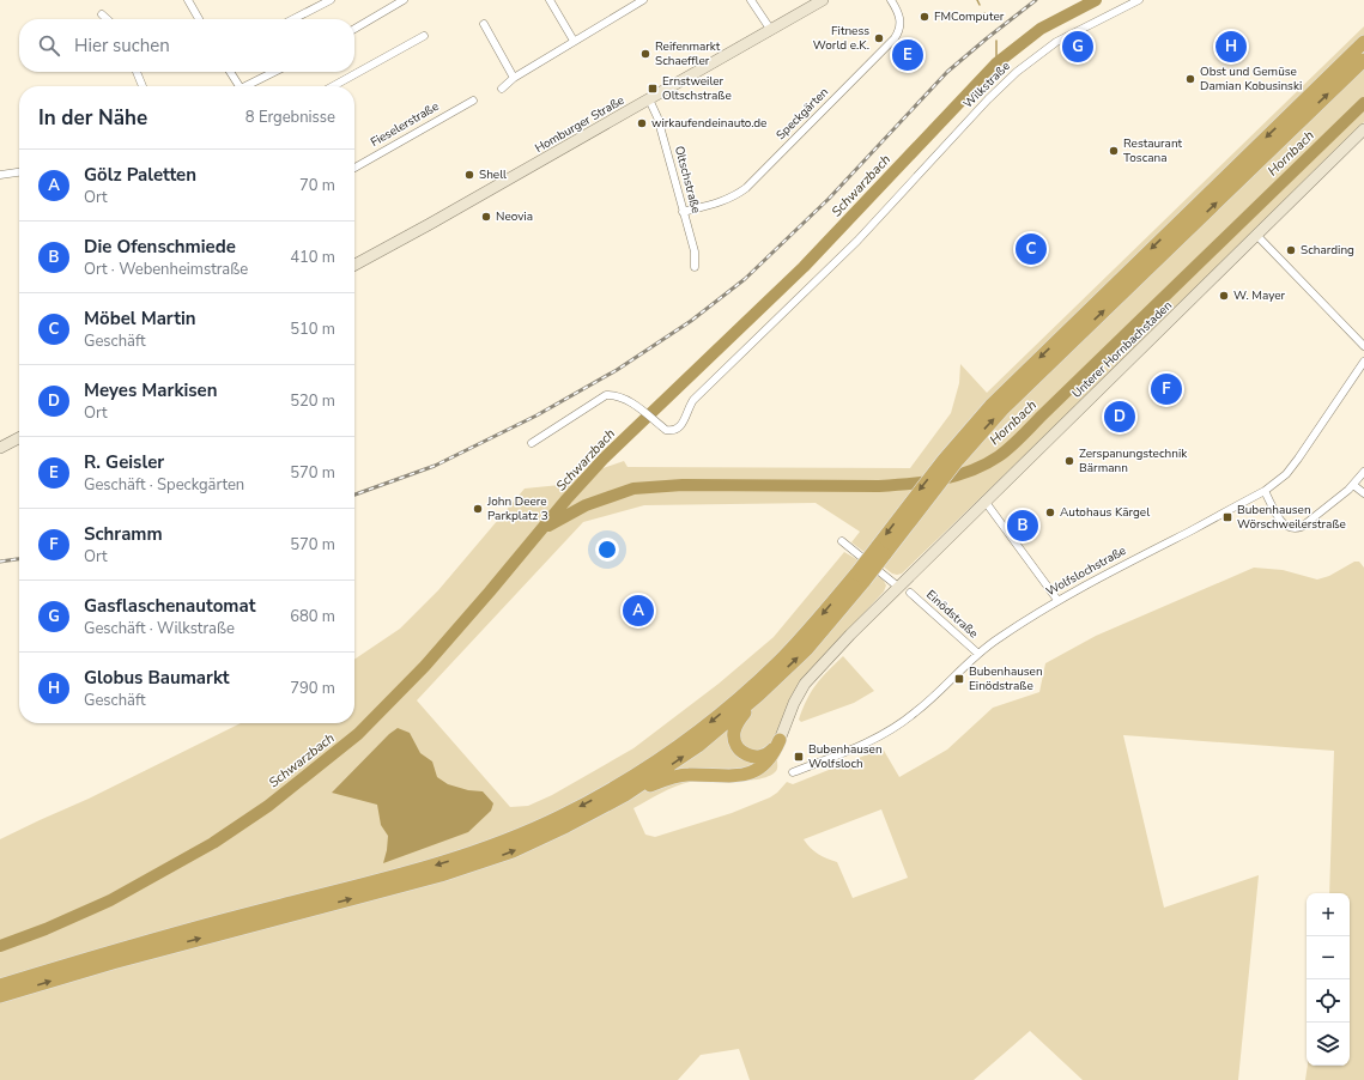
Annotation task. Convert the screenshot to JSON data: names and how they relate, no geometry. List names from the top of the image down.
{
  "streets": {
    "street": [
      "Wilkstraße",
      "Speckgärten",
      "Fieselerstraße",
      "Homburger Straße",
      "Oltschstraße",
      "Unterer Hornbachstaden",
      "Wolfslochstraße",
      "Einödstraße"
    ]
  },
  "crossings": [
    ["Speckgärten", "Oltschstraße"],
    ["Homburger Straße", "Oltschstraße"],
    ["Wolfslochstraße", "Einödstraße"]
  ],
  "water": ["Hornbach", "Schwarzbach"],
  "places": {
    "other": [
      "FMComputer",
      "Fitness World e.K.",
      "Reifenmarkt Schaeffler",
      "Obst und Gemüse Damian Kobusinski",
      "wirkaufendeinauto.de",
      "Restaurant Toscana",
      "Shell",
      "Neovia",
      "Scharding",
      "W. Mayer",
      "Zerspanungstechnik Bärmann",
      "John Deere Parkplatz 3",
      "Autohaus Kärgel"
    ],
    "transit": [
      "Ernstweiler Oltschstraße",
      "Bubenhausen Wörschweilerstraße",
      "Bubenhausen Einödstraße",
      "Bubenhausen Wolfsloch"
    ]
  },
  "page": {
    "search": "Hier suchen",
    "pins": [
      "G",
      "H",
      "E",
      "C",
      "F",
      "D",
      "B",
      "A"
    ],
    "heading": ["In der Nähe", "8 Ergebnisse"],
    "list": [
      {
        "mark": "A",
        "name": "Gölz Paletten",
        "note": "Ort",
        "value": "70 m"
      },
      {
        "mark": "B",
        "name": "Die Ofenschmiede",
        "note": "Ort · Webenheimstraße",
        "value": "410 m"
      },
      {
        "mark": "C",
        "name": "Möbel Martin",
        "note": "Geschäft",
        "value": "510 m"
      },
      {
        "mark": "D",
        "name": "Meyes Markisen",
        "note": "Ort",
        "value": "520 m"
      },
      {
        "mark": "E",
        "name": "R. Geisler",
        "note": "Geschäft · Speckgärten",
        "value": "570 m"
      },
      {
        "mark": "F",
        "name": "Schramm",
        "note": "Ort",
        "value": "570 m"
      },
      {
        "mark": "G",
        "name": "Gasflaschenautomat",
        "note": "Geschäft · Wilkstraße",
        "value": "680 m"
      },
      {
        "mark": "H",
        "name": "Globus Baumarkt",
        "note": "Geschäft",
        "value": "790 m"
      }
    ],
    "map_buttons": ["+", "−"]
  }
}
